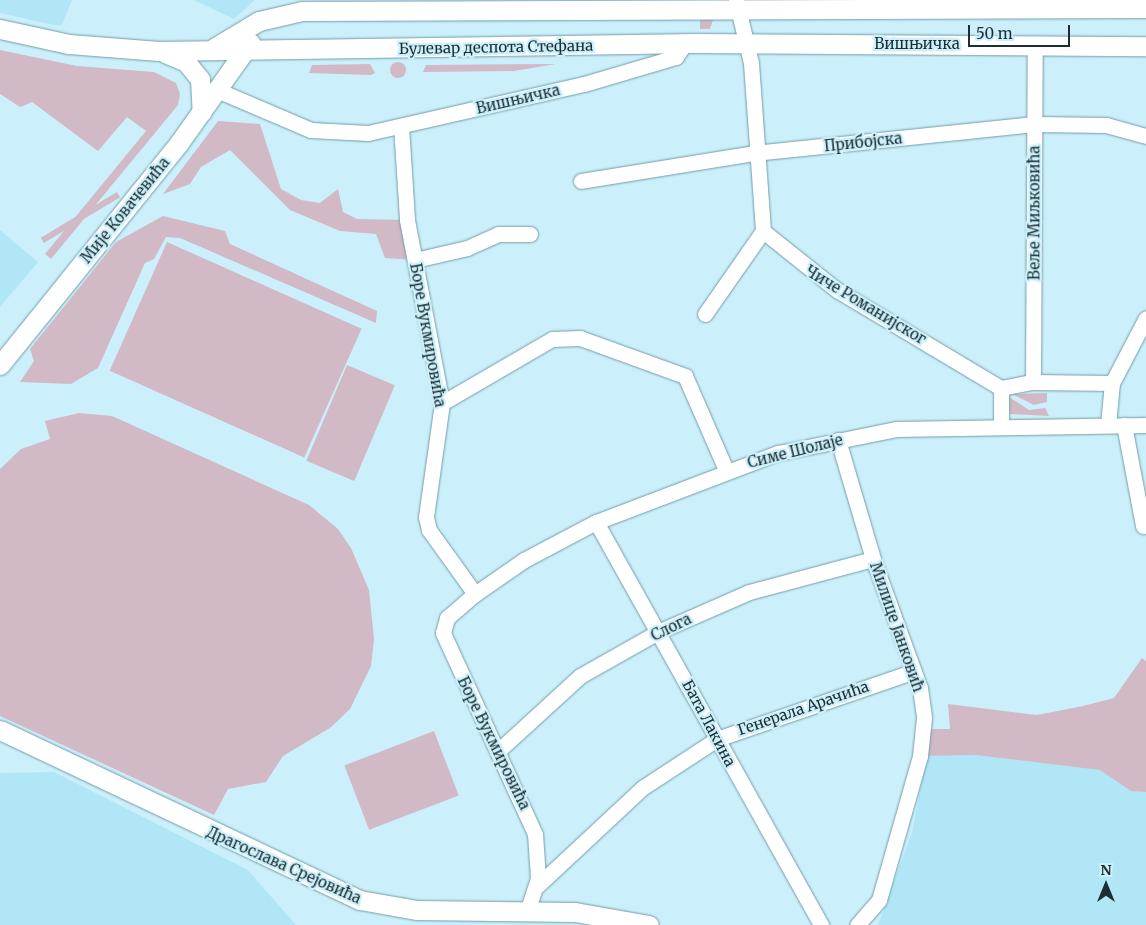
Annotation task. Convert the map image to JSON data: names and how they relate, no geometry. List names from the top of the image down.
{
  "streets": {
    "main road": [
      "Вишњичка",
      "Булевар деспота Стефана",
      "Мије Ковачевића",
      "Драгослава Срејовића"
    ],
    "street": [
      "Прибојска",
      "Веље Миљковића",
      "Чиче Романијског",
      "Боре Вукмировића",
      "Симе Шолаје",
      "Слога",
      "Милице Јанковић",
      "Генерала Арачића",
      "Бата Лакина"
    ]
  },
  "crossings": [
    ["Вишњичка", "Булевар деспота Стефана"],
    ["Вишњичка", "Веље Миљковића"],
    ["Вишњичка", "Боре Вукмировића"],
    ["Булевар деспота Стефана", "Мије Ковачевића"],
    ["Прибојска", "Веље Миљковића"],
    ["Боре Вукмировића", "Симе Шолаје"],
    ["Боре Вукмировића", "Слога"],
    ["Боре Вукмировића", "Генерала Арачића"],
    ["Боре Вукмировића", "Драгослава Срејовића"],
    ["Симе Шолаје", "Милице Јанковић"],
    ["Симе Шолаје", "Бата Лакина"],
    ["Слога", "Милице Јанковић"],
    ["Слога", "Бата Лакина"],
    ["Милице Јанковић", "Генерала Арачића"],
    ["Генерала Арачића", "Бата Лакина"]
  ],
  "scale_bar": "50 m",
  "north": "top"
}
